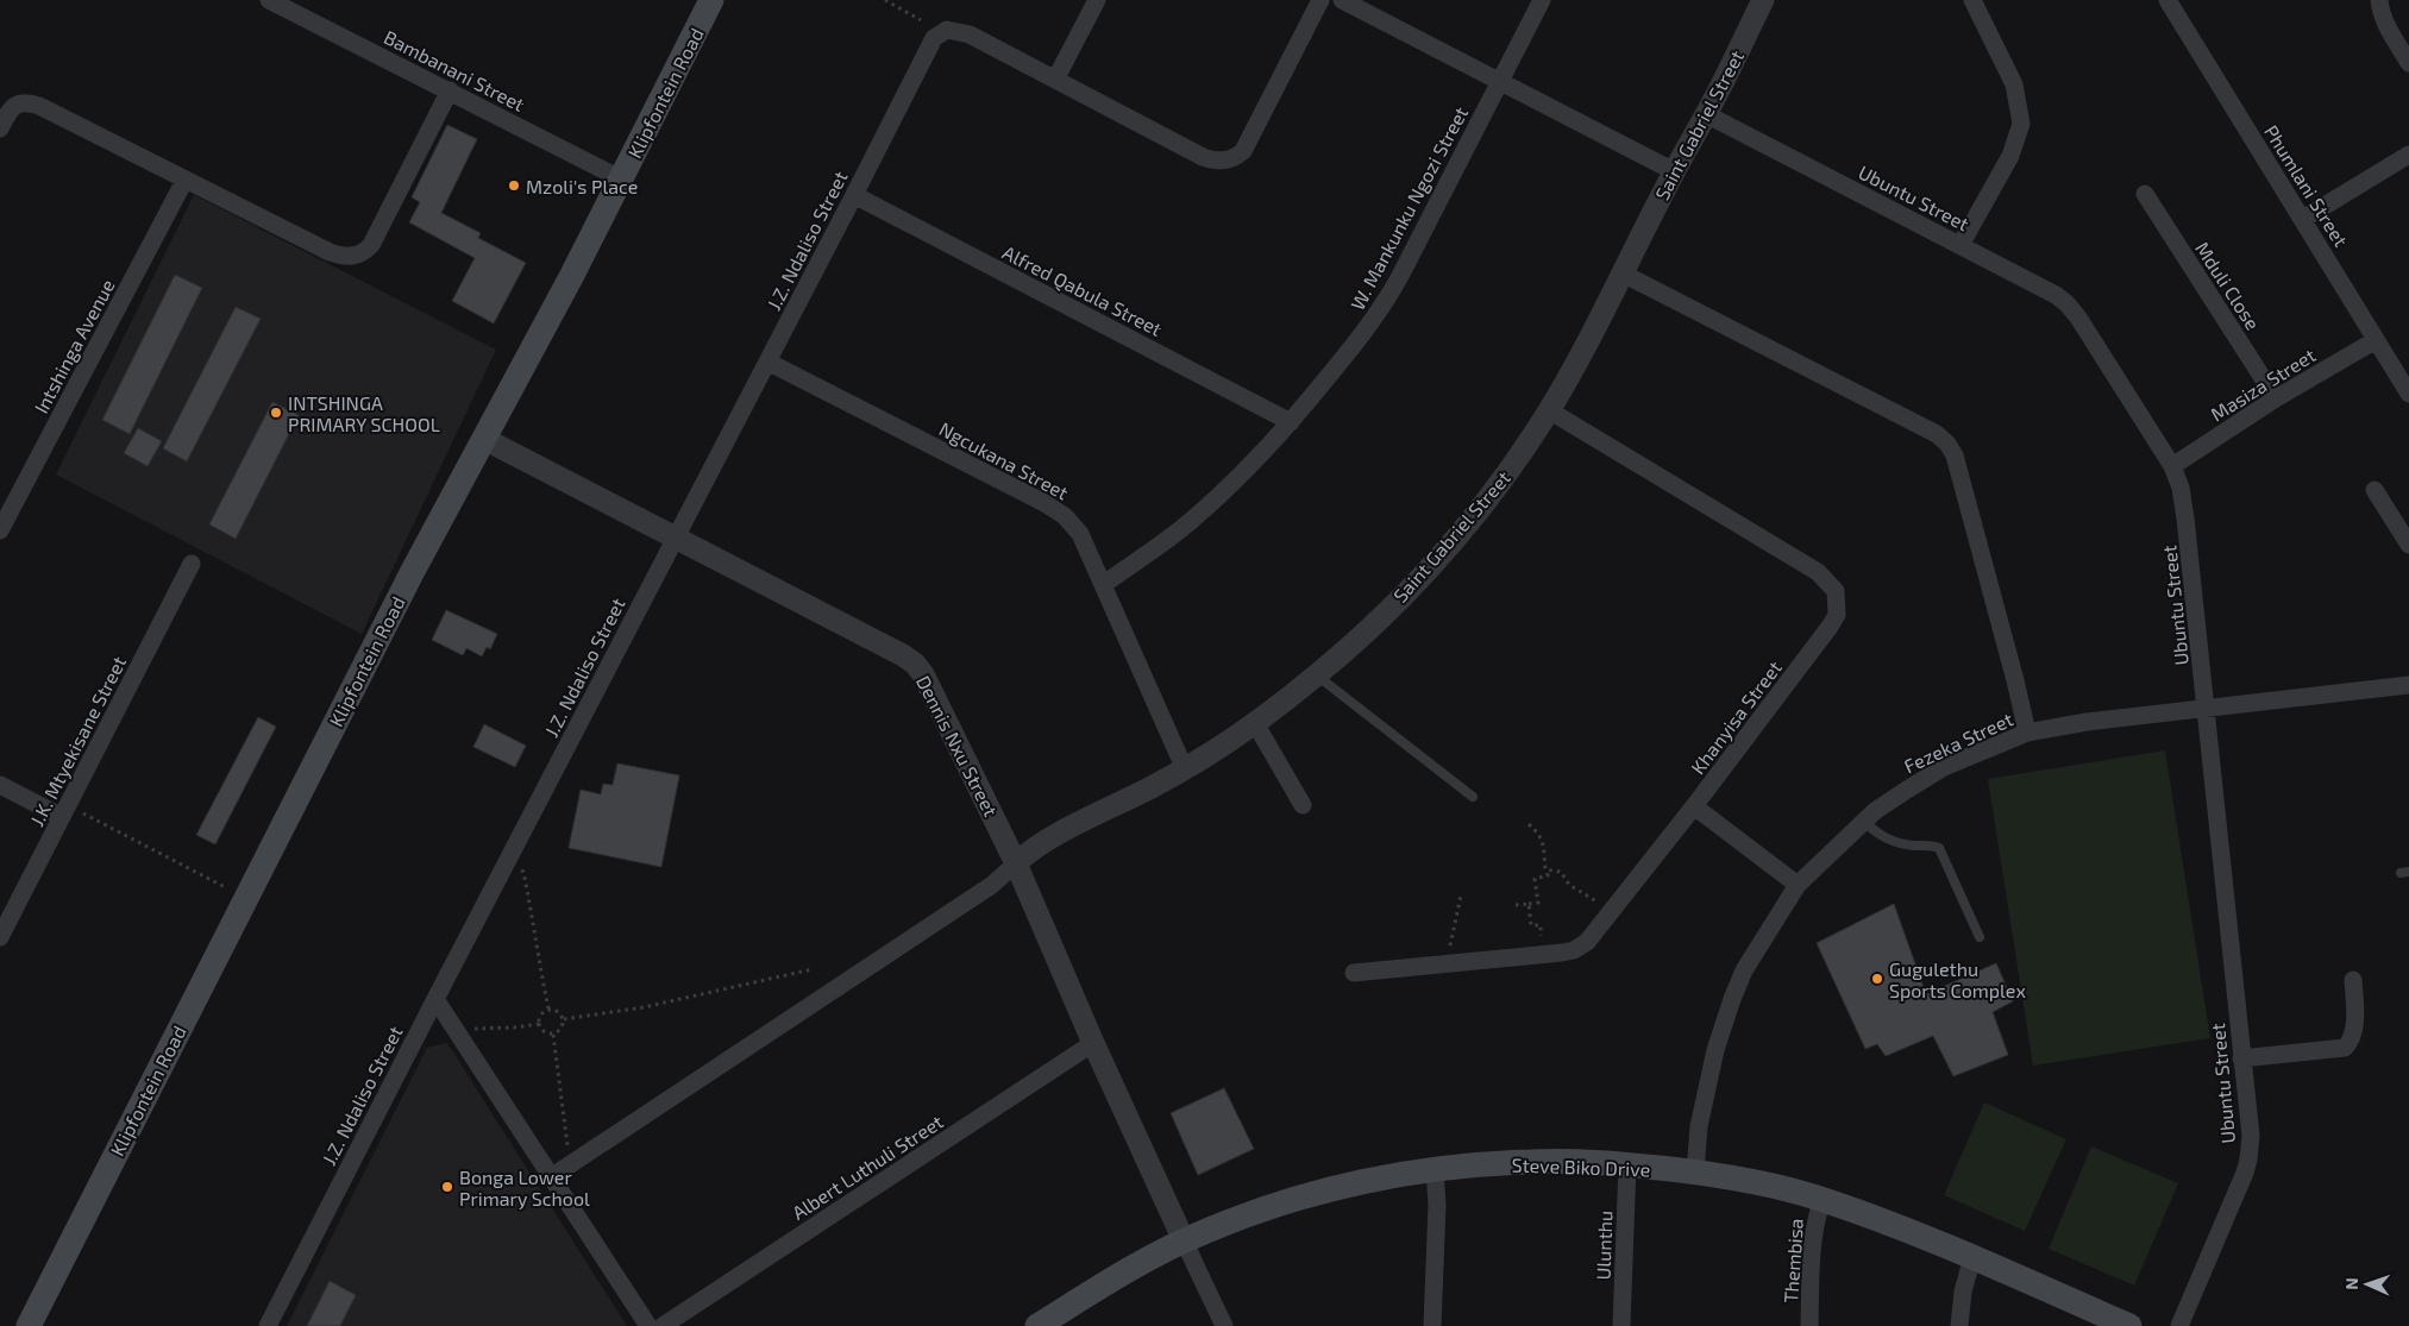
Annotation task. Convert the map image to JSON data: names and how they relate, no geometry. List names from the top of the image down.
{
  "streets": {
    "main road": ["Klipfontein Road", "Steve Biko Drive"],
    "street": [
      "Bambanani Street",
      "Saint Gabriel Street",
      "Phumlani Street",
      "Ubuntu Street",
      "W. Mankunku Ngozi Street",
      "J.Z. Ndaliso Street",
      "Mduli Close",
      "Alfred Qabula Street",
      "Intshinga Avenue",
      "Masiza Street",
      "Ngcukana Street",
      "Khanyisa Street",
      "J.K. Mtyekisane Street",
      "Fezeka Street",
      "Dennis Nxu Street",
      "Albert Luthuli Street",
      "Ulunthu",
      "Thembisa"
    ]
  },
  "crossings": [
    ["Bambanani Street", "Klipfontein Road"],
    ["Klipfontein Road", "Dennis Nxu Street"],
    ["Saint Gabriel Street", "Ubuntu Street"],
    ["Saint Gabriel Street", "Ngcukana Street"],
    ["Saint Gabriel Street", "Khanyisa Street"],
    ["Saint Gabriel Street", "Dennis Nxu Street"],
    ["Phumlani Street", "Masiza Street"],
    ["Ubuntu Street", "Masiza Street"],
    ["Ubuntu Street", "Fezeka Street"],
    ["W. Mankunku Ngozi Street", "Alfred Qabula Street"],
    ["W. Mankunku Ngozi Street", "Ngcukana Street"],
    ["J.Z. Ndaliso Street", "Alfred Qabula Street"],
    ["J.Z. Ndaliso Street", "Ngcukana Street"],
    ["J.Z. Ndaliso Street", "Dennis Nxu Street"],
    ["Mduli Close", "Masiza Street"],
    ["Fezeka Street", "Steve Biko Drive"],
    ["Dennis Nxu Street", "Albert Luthuli Street"],
    ["Dennis Nxu Street", "Steve Biko Drive"],
    ["Steve Biko Drive", "Ulunthu"],
    ["Steve Biko Drive", "Thembisa"]
  ],
  "places": [
    "Mzoli's Place",
    "INTSHINGA PRIMARY SCHOOL",
    "Gugulethu Sports Complex",
    "Bonga Lower Primary School"
  ],
  "north": "left"
}
